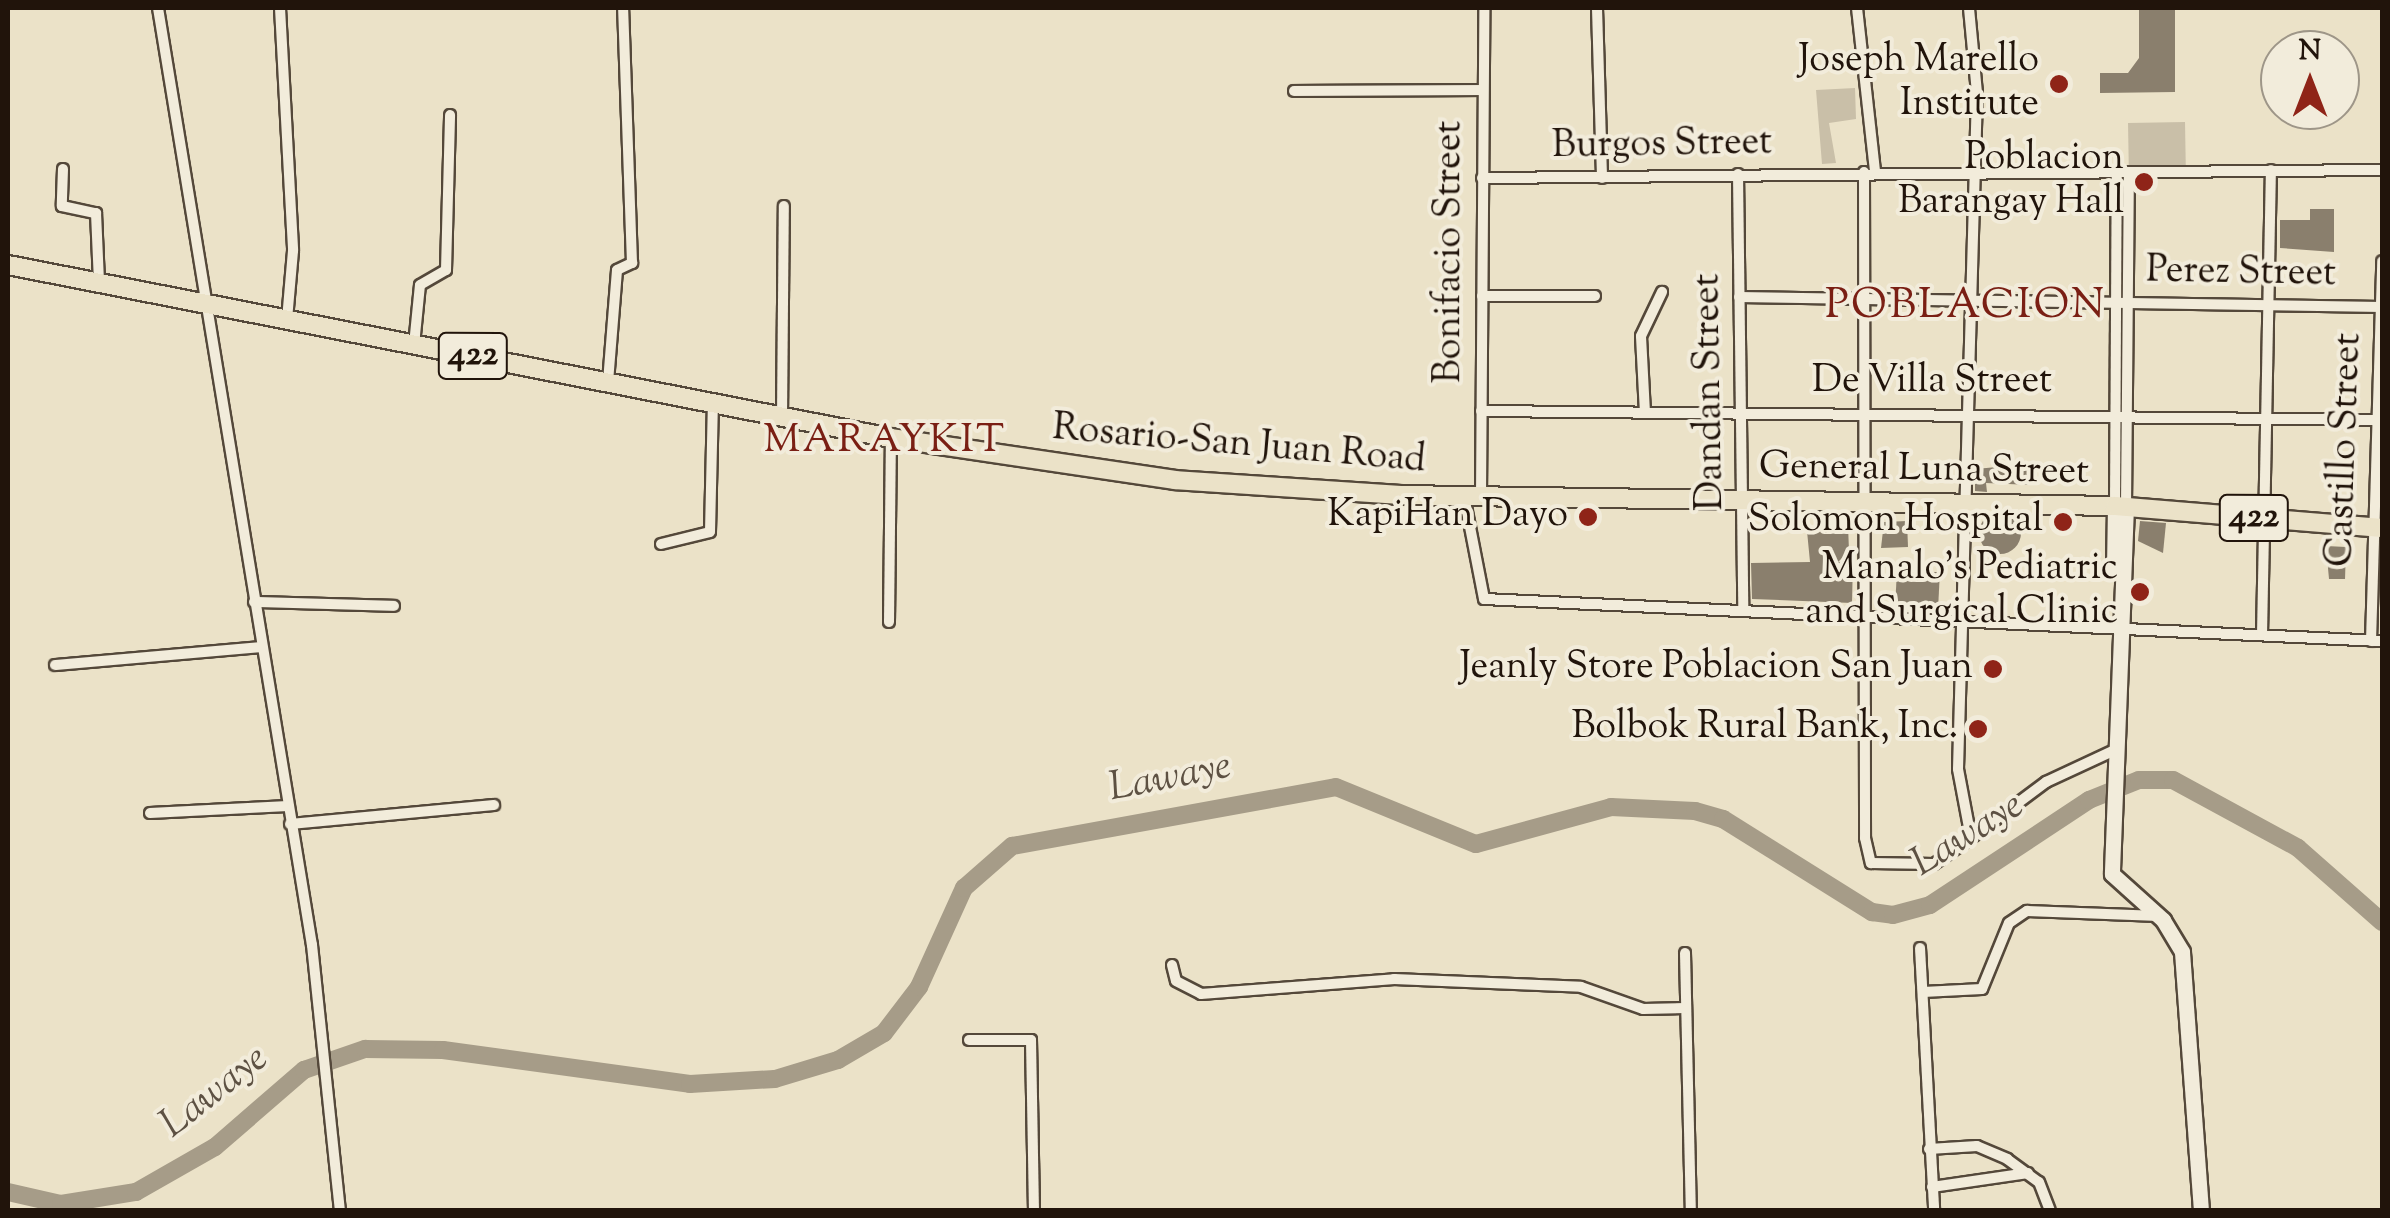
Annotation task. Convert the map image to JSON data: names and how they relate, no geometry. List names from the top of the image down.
{
  "streets": {
    "main road": ["422", "Rosario-San Juan Road", "General Luna Street"],
    "street": [
      "Burgos Street",
      "Bonifacio Street",
      "Perez Street",
      "De Villa Street",
      "Dandan Street",
      "Castillo Street"
    ]
  },
  "crossings": [
    ["Burgos Street", "Bonifacio Street"],
    ["Burgos Street", "Dandan Street"],
    ["Bonifacio Street", "De Villa Street"],
    ["Bonifacio Street", "Dandan Street"],
    ["Bonifacio Street", "Rosario-San Juan Road"],
    ["Bonifacio Street", "General Luna Street"],
    ["Perez Street", "Dandan Street"],
    ["Perez Street", "Castillo Street"],
    ["De Villa Street", "Dandan Street"],
    ["De Villa Street", "Castillo Street"],
    ["Dandan Street", "General Luna Street"],
    ["Rosario-San Juan Road", "General Luna Street"],
    ["Castillo Street", "General Luna Street"]
  ],
  "districts": ["POBLACION", "MARAYKIT"],
  "water": ["Lawaye"],
  "places": [
    "Joseph Marello Institute",
    "Poblacion Barangay Hall",
    "KapiHan Dayo",
    "Solomon Hospital",
    "Manalo's Pediatric and Surgical Clinic",
    "Jeanly Store Poblacion San Juan",
    "Bolbok Rural Bank, Inc."
  ],
  "north": "top"
}
